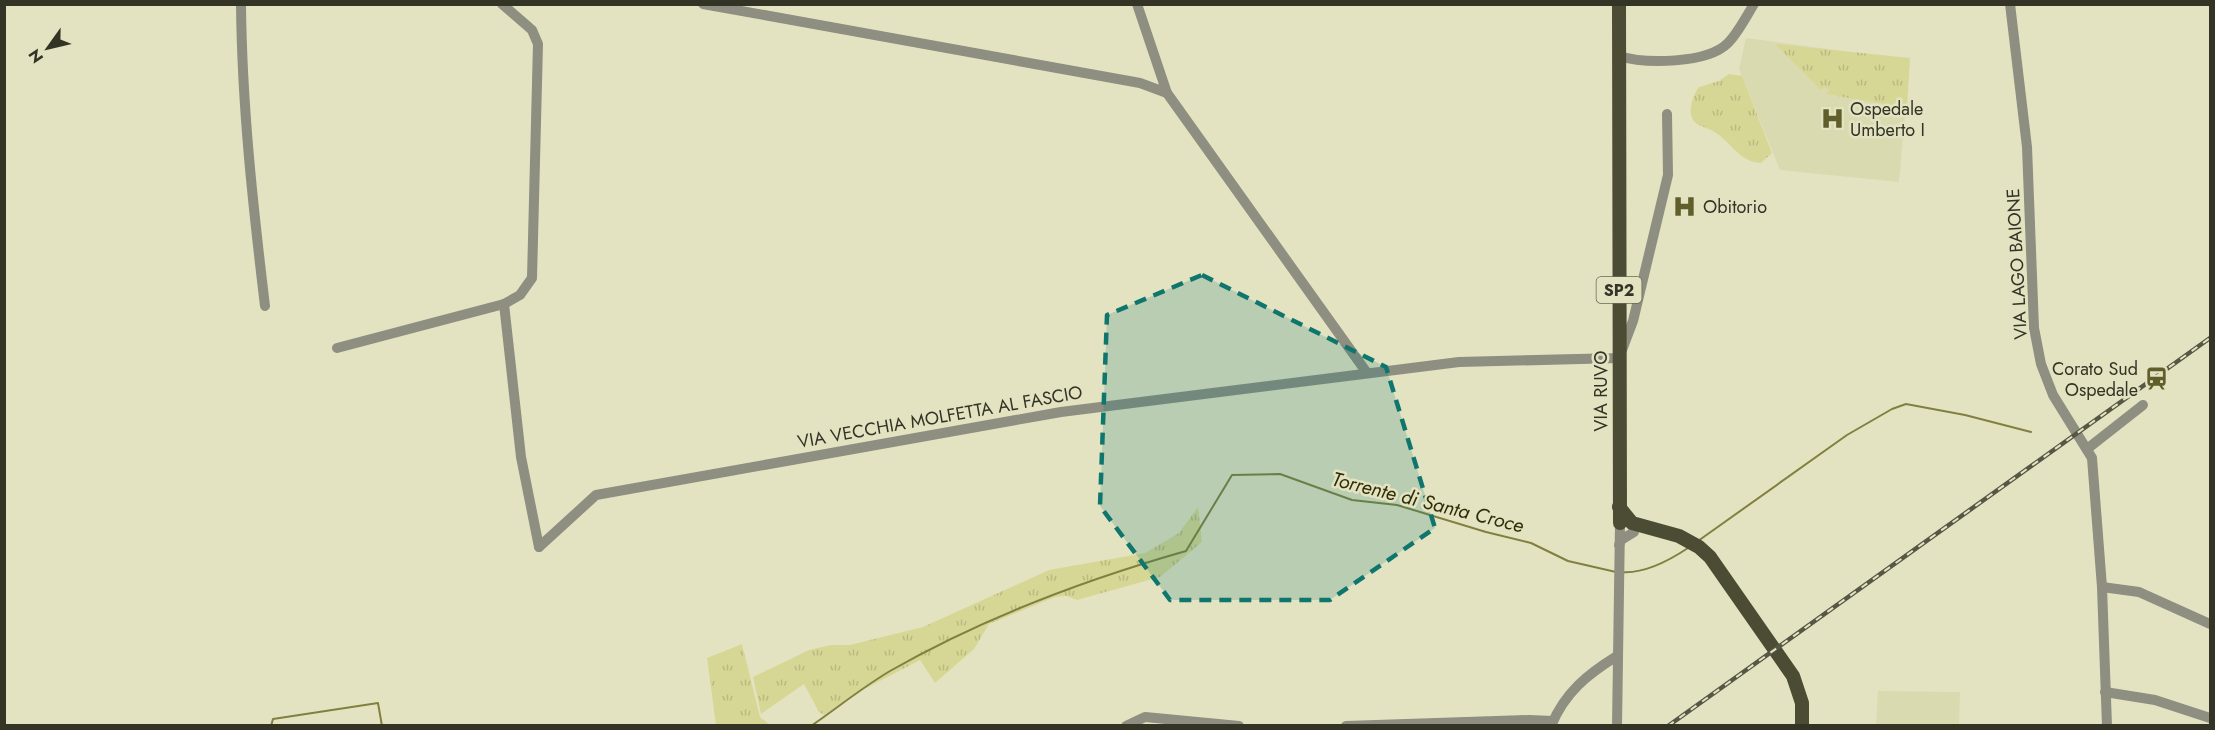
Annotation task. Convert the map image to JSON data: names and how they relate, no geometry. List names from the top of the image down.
{
  "streets": {
    "main road": ["SP2", "VIA RUVO"],
    "street": ["VIA LAGO BAIONE", "VIA VECCHIA MOLFETTA AL FASCIO"]
  },
  "crossings": [
    ["SP2", "VIA RUVO"],
    ["VIA RUVO", "VIA VECCHIA MOLFETTA AL FASCIO"]
  ],
  "water": ["Torrente di Santa Croce"],
  "places": {
    "hospital": ["Ospedale Umberto I", "Obitorio"],
    "station": ["Corato Sud Ospedale"]
  },
  "north": "bottom left"
}
